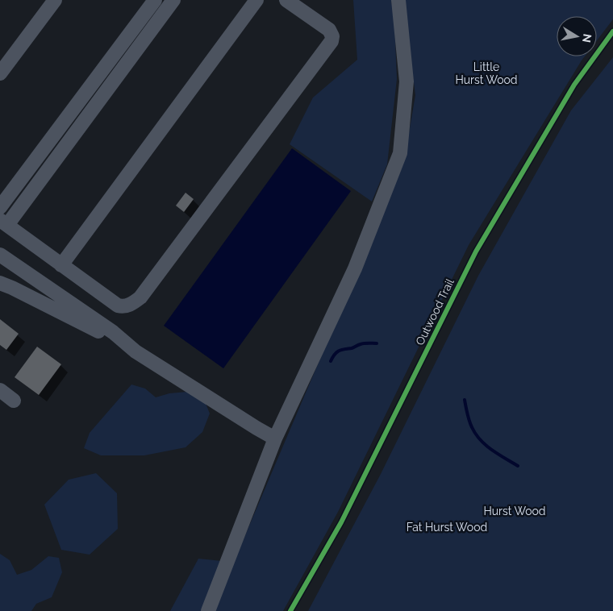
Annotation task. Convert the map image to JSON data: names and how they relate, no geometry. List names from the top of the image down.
{
  "streets": {
    "cycle path": ["Outwood Trail"]
  },
  "parks": ["Little Hurst Wood", "Hurst Wood", "Fat Hurst Wood"],
  "north": "right"
}
